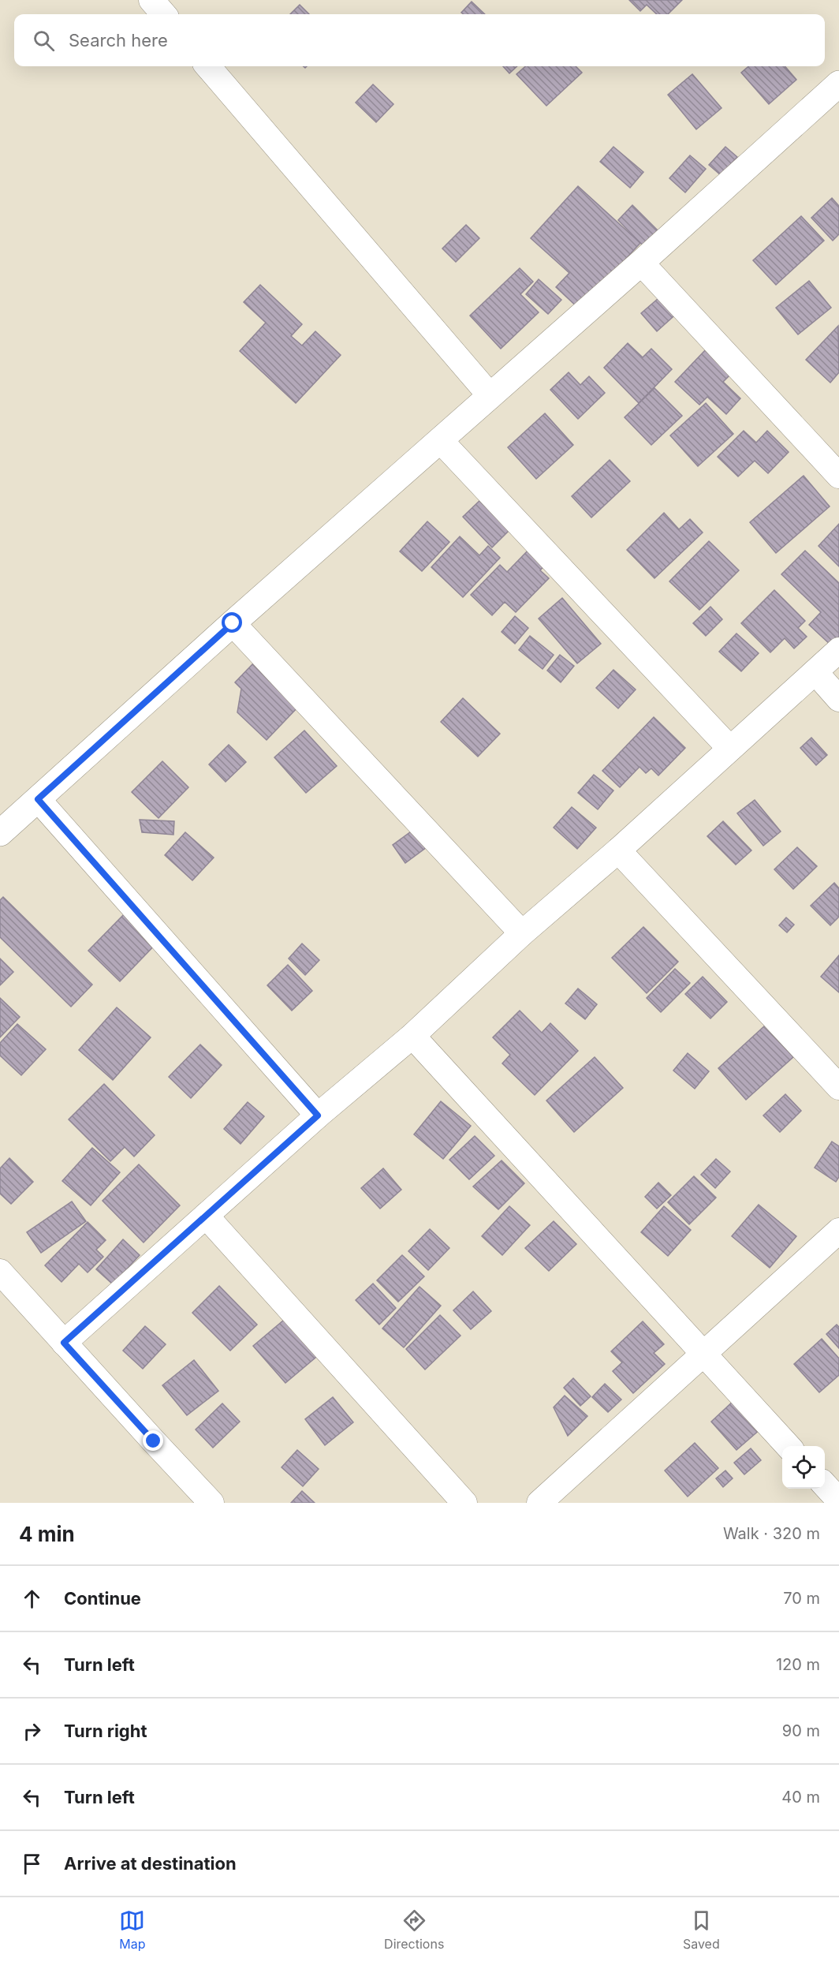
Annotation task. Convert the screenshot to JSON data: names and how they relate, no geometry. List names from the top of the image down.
{
  "page": {
    "search": "Search here",
    "heading": ["4 min", "Walk · 320 m"],
    "list": [
      ["Continue", "70 m"],
      ["Turn left", "120 m"],
      ["Turn right", "90 m"],
      ["Turn left", "40 m"],
      "Arrive at destination"
    ],
    "nav": ["Map", "Directions", "Saved"]
  }
}
